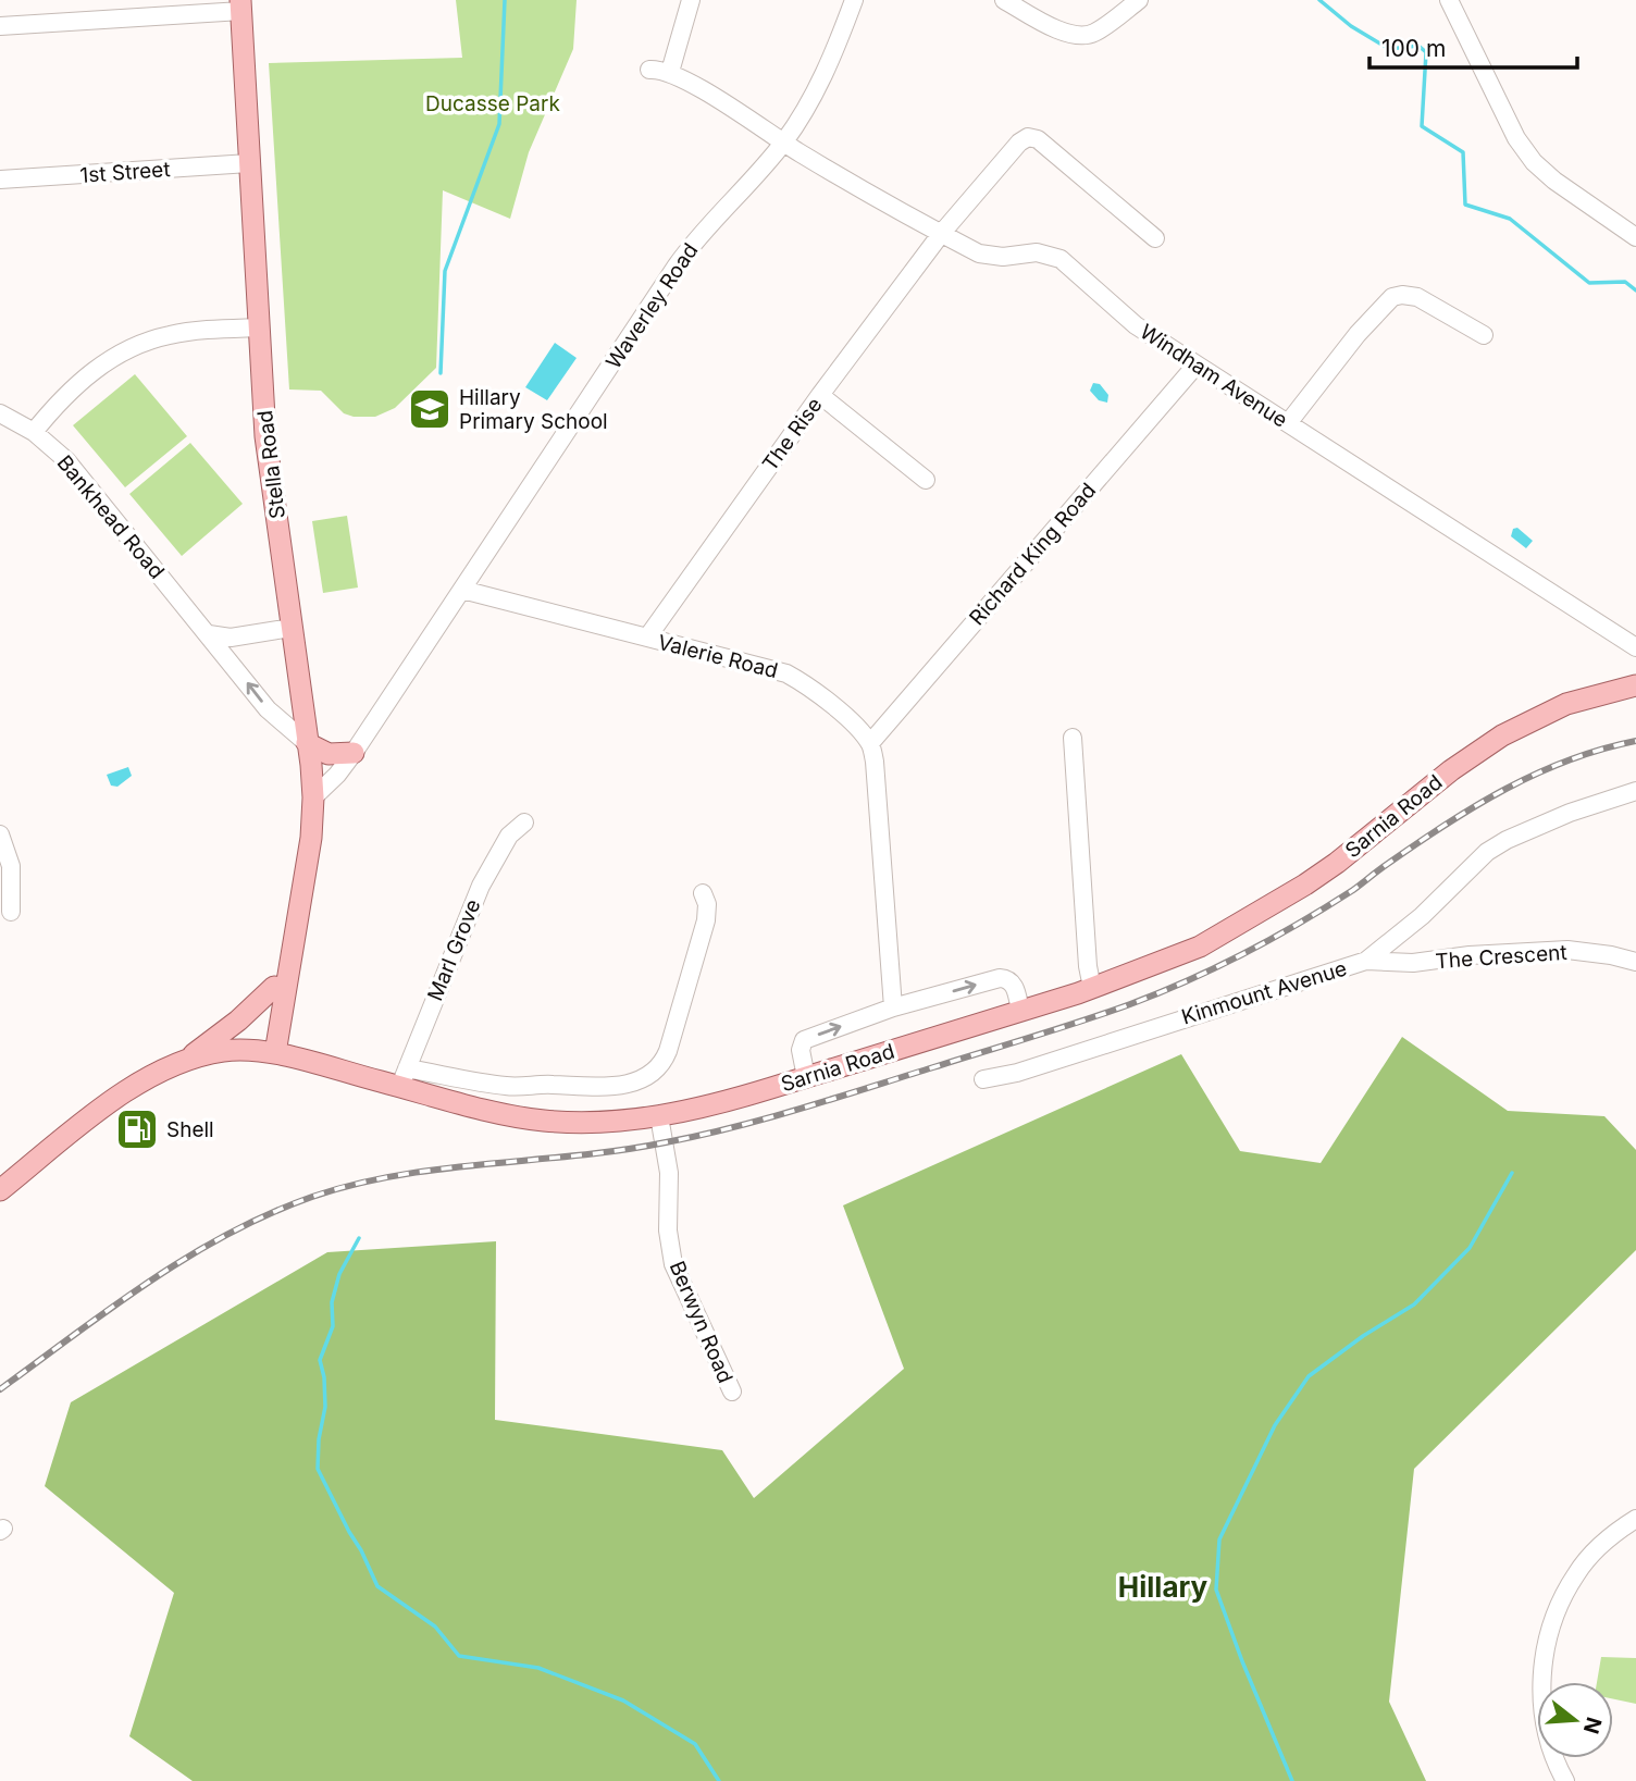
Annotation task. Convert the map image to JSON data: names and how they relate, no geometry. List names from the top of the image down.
{
  "streets": {
    "main road": ["Stella Road", "Sarnia Road"],
    "street": [
      "1st Street",
      "Waverley Road",
      "Windham Avenue",
      "The Rise",
      "Bankhead Road",
      "Richard King Road",
      "Valerie Road",
      "Marl Grove",
      "The Crescent",
      "Kinmount Avenue",
      "Berwyn Road"
    ]
  },
  "crossings": [
    ["1st Street", "Stella Road"],
    ["Waverley Road", "Windham Avenue"],
    ["Waverley Road", "Stella Road"],
    ["Waverley Road", "Valerie Road"],
    ["Windham Avenue", "The Rise"],
    ["Windham Avenue", "Richard King Road"],
    ["The Rise", "Valerie Road"],
    ["Stella Road", "Bankhead Road"],
    ["Stella Road", "Sarnia Road"],
    ["Richard King Road", "Valerie Road"],
    ["Sarnia Road", "Marl Grove"],
    ["Sarnia Road", "Berwyn Road"],
    ["The Crescent", "Kinmount Avenue"]
  ],
  "districts": ["Hillary"],
  "parks": ["Ducasse Park"],
  "places": {
    "school or university": ["Hillary Primary School"],
    "fuel station": ["Shell"]
  },
  "scale_bar": "100 m",
  "north": "right"
}
